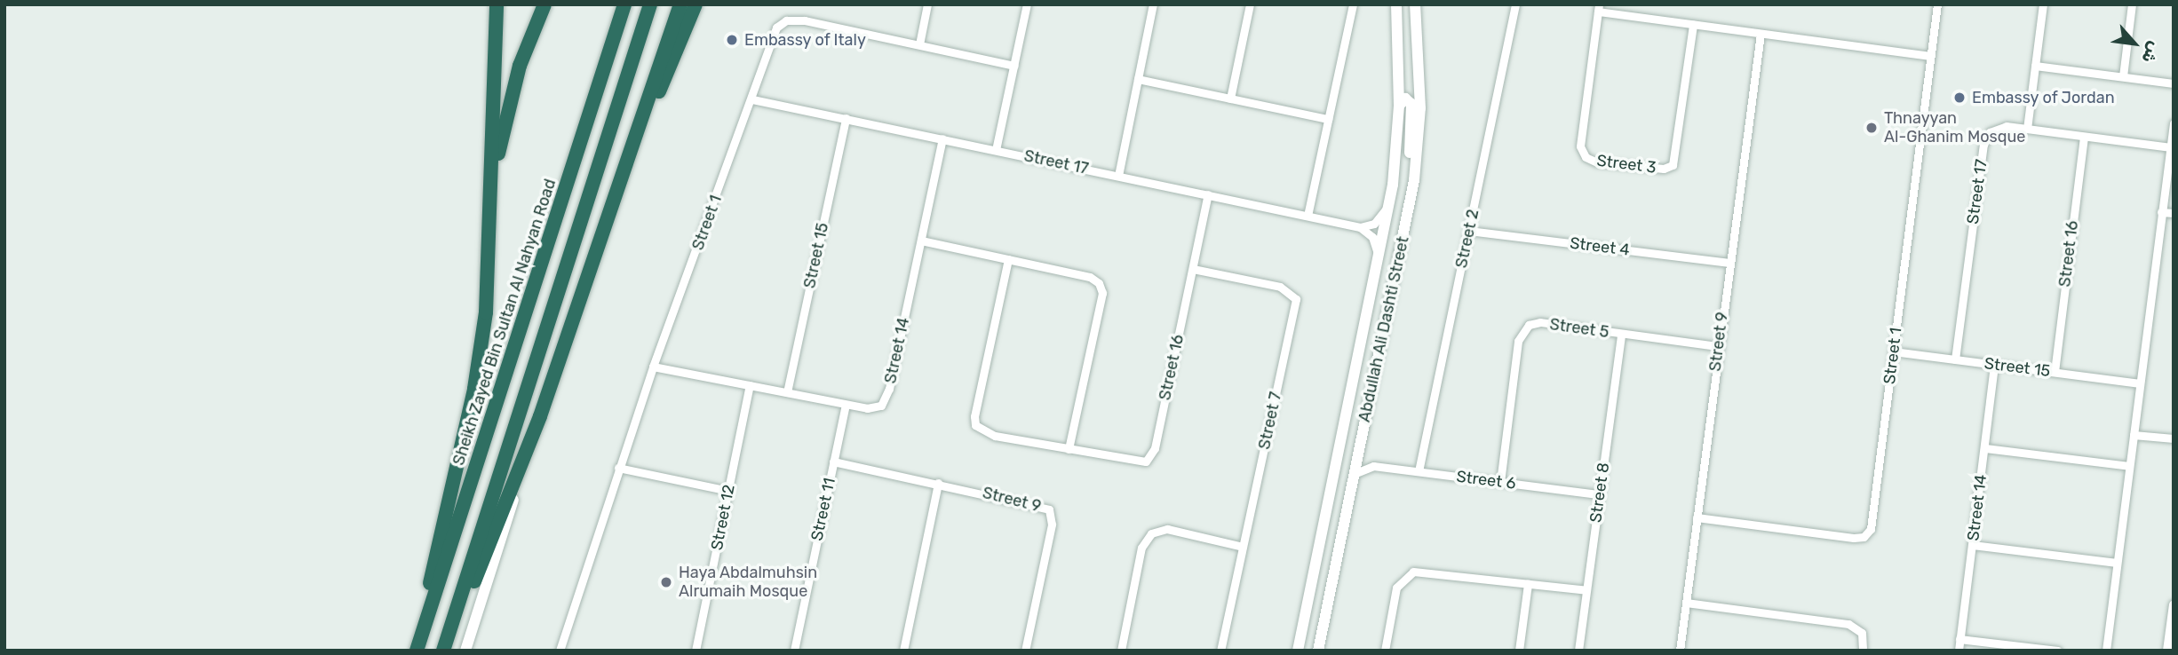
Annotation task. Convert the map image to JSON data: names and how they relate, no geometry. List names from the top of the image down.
{
  "streets": {
    "highway": ["Sheikh Zayed Bin Sultan Al Nahyan Road"],
    "main road": ["Abdullah Ali Dashti Street"],
    "street": [
      "Street 17",
      "Street 3",
      "Street 1",
      "Street 2",
      "Street 4",
      "Street 16",
      "Street 15",
      "Street 5",
      "Street 9",
      "Street 14",
      "Street 7",
      "Street 6",
      "Street 8",
      "Street 11",
      "Street 12"
    ]
  },
  "crossings": [
    ["Street 17", "Street 1"],
    ["Street 17", "Street 16"],
    ["Street 17", "Street 15"],
    ["Street 17", "Street 14"],
    ["Street 3", "Street 1"],
    ["Street 3", "Street 9"],
    ["Street 1", "Street 15"],
    ["Street 1", "Street 9"],
    ["Street 1", "Street 14"],
    ["Street 2", "Street 4"],
    ["Street 2", "Street 6"],
    ["Street 4", "Street 9"],
    ["Street 16", "Street 15"],
    ["Street 16", "Street 7"],
    ["Street 15", "Street 14"],
    ["Street 5", "Street 9"],
    ["Street 5", "Street 6"],
    ["Street 5", "Street 8"],
    ["Abdullah Ali Dashti Street", "Street 6"],
    ["Street 9", "Street 11"],
    ["Street 14", "Street 11"],
    ["Street 14", "Street 12"],
    ["Street 6", "Street 8"]
  ],
  "places": [
    "Embassy of Italy",
    "Embassy of Jordan",
    "Thnayyan Al-Ghanim Mosque",
    "Haya Abdalmuhsin Alrumaih Mosque"
  ],
  "north": "bottom right"
}
